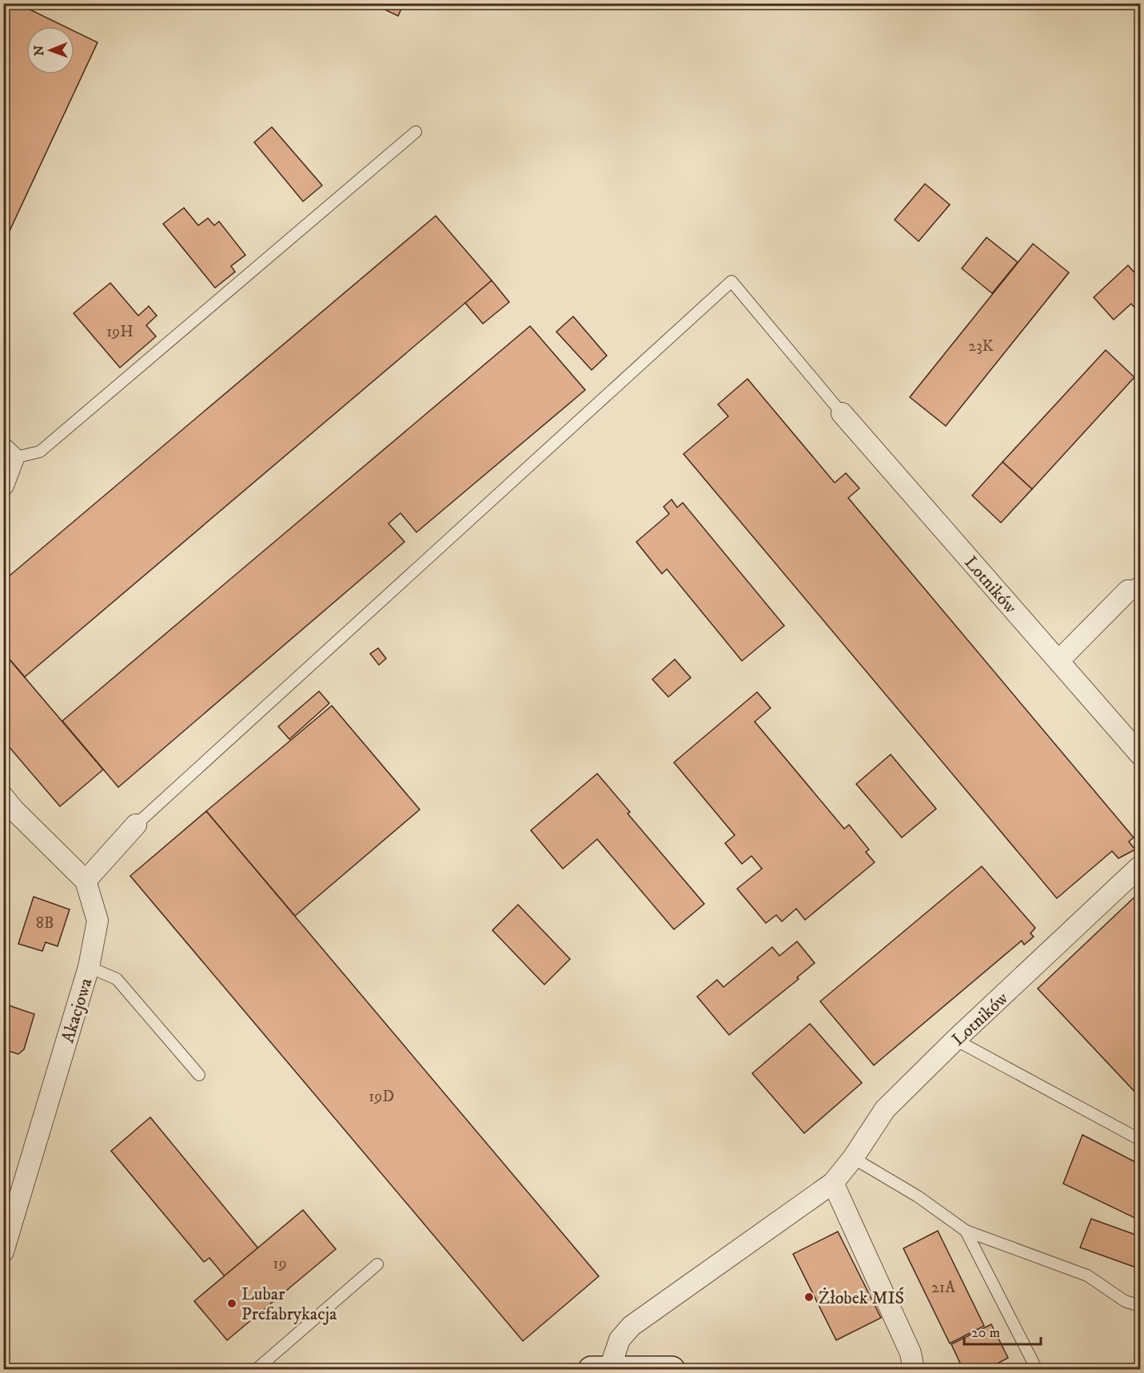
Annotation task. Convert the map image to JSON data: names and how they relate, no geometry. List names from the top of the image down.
{
  "streets": {
    "street": ["Lotników", "Akacjowa"]
  },
  "places": ["Żłobek MIŚ", "Lubar Prefabrykacja"],
  "house_numbers": [
    "19H",
    "23K",
    "8B",
    "19D",
    "19",
    "21A"
  ],
  "scale_bar": "20 m",
  "north": "left"
}
